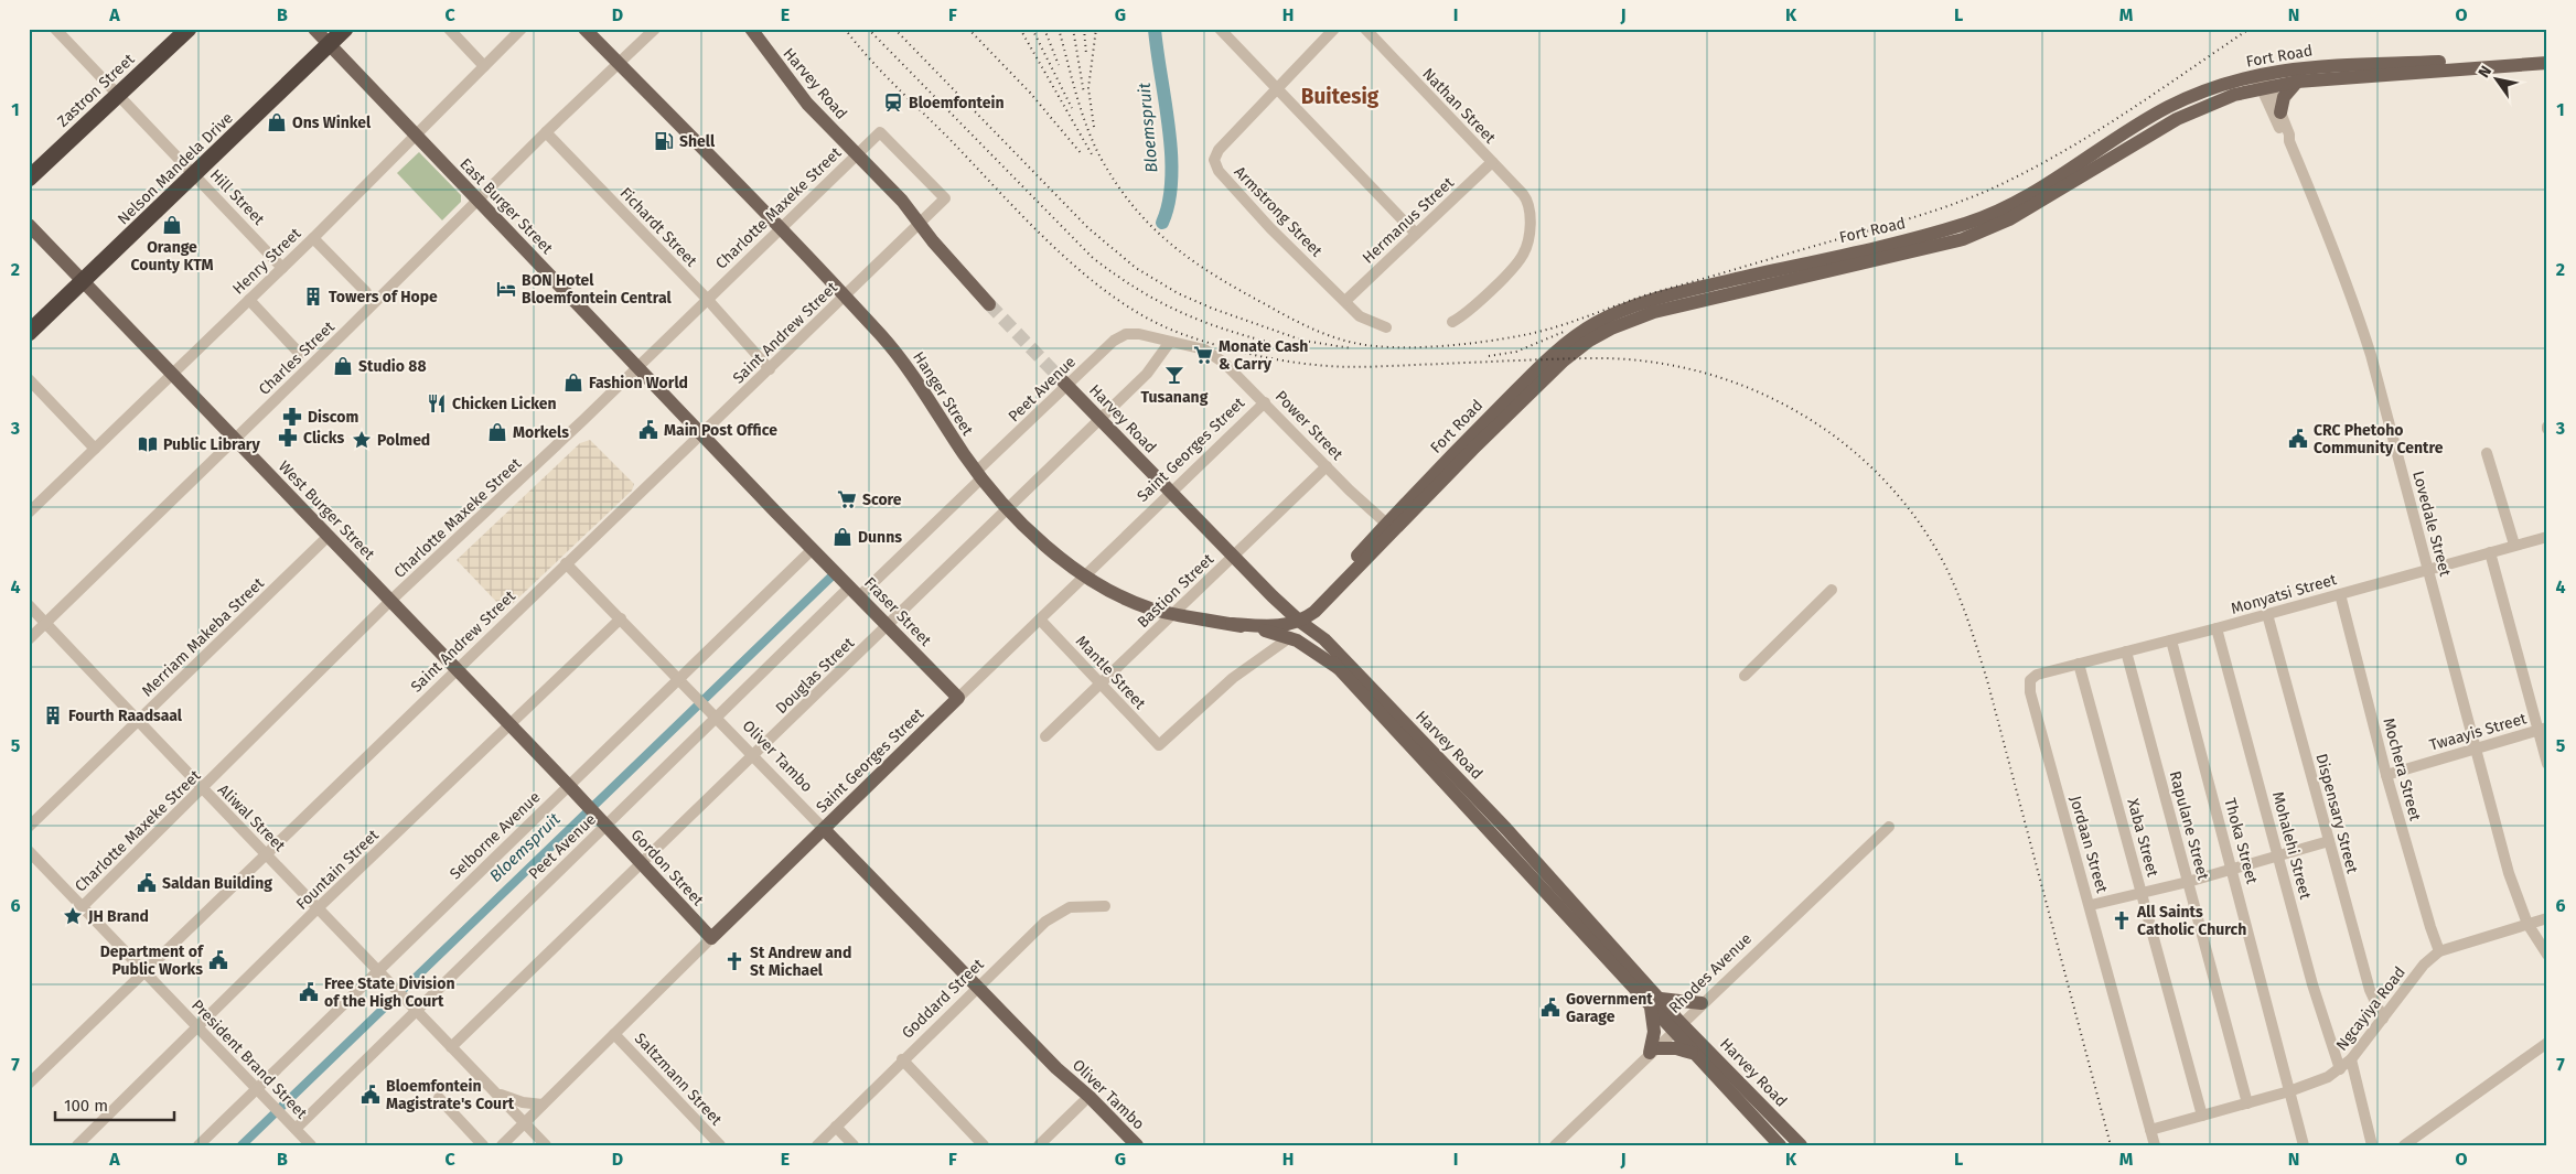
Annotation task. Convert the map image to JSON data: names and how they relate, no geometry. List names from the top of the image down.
{
  "streets": {
    "highway": ["Zastron Street", "Nelson Mandela Drive"],
    "main road": [
      "Fort Road",
      "Harvey Road",
      "East Burger Street",
      "Hanger Street",
      "Saint Georges Street",
      "West Burger Street",
      "Fraser Street",
      "Oliver Tambo",
      "Gordon Street"
    ],
    "street": [
      "Nathan Street",
      "Hill Street",
      "Charlotte Maxeke Street",
      "Armstrong Street",
      "Hermanus Street",
      "Fichardt Street",
      "Henry Street",
      "Saint Andrew Street",
      "Charles Street",
      "Peet Avenue",
      "Power Street",
      "Lovedale Street",
      "Bastion Street",
      "Monyatsi Street",
      "Merriam Makeba Street",
      "Mantle Street",
      "Douglas Street",
      "Twaayis Street",
      "Mochera Street",
      "Dispensary Street",
      "Aliwal Street",
      "Rapulane Street",
      "Selborne Avenue",
      "Xaba Street",
      "Thoka Street",
      "Jordaan Street",
      "Mohalehi Street",
      "Fountain Street",
      "Rhodes Avenue",
      "Goddard Street",
      "Ngcayiya Road",
      "President Brand Street",
      "Saltzmann Street"
    ]
  },
  "crossings": [
    ["Fort Road", "Harvey Road"],
    ["Fort Road", "Hanger Street"],
    ["Fort Road", "Power Street"],
    ["Fort Road", "Lovedale Street"],
    ["Harvey Road", "Charlotte Maxeke Street"],
    ["Harvey Road", "Saint Andrew Street"],
    ["Harvey Road", "Peet Avenue"],
    ["Harvey Road", "Hanger Street"],
    ["Harvey Road", "Saint Georges Street"],
    ["Harvey Road", "Bastion Street"],
    ["Harvey Road", "Douglas Street"],
    ["Harvey Road", "Rhodes Avenue"],
    ["Zastron Street", "Hill Street"],
    ["Nathan Street", "Hermanus Street"],
    ["Nelson Mandela Drive", "Hill Street"],
    ["Nelson Mandela Drive", "East Burger Street"],
    ["Nelson Mandela Drive", "West Burger Street"],
    ["Hill Street", "Henry Street"],
    ["East Burger Street", "Charlotte Maxeke Street"],
    ["East Burger Street", "Henry Street"],
    ["East Burger Street", "Saint Andrew Street"],
    ["East Burger Street", "Charles Street"],
    ["East Burger Street", "Fraser Street"],
    ["East Burger Street", "Selborne Avenue"],
    ["Charlotte Maxeke Street", "Fichardt Street"],
    ["Charlotte Maxeke Street", "Saint Andrew Street"],
    ["Charlotte Maxeke Street", "Hanger Street"],
    ["Charlotte Maxeke Street", "West Burger Street"],
    ["Charlotte Maxeke Street", "Aliwal Street"],
    ["Charlotte Maxeke Street", "President Brand Street"],
    ["Armstrong Street", "Hermanus Street"],
    ["Fichardt Street", "Saint Andrew Street"],
    ["Fichardt Street", "Charles Street"],
    ["Henry Street", "West Burger Street"],
    ["Saint Andrew Street", "Hanger Street"],
    ["Saint Andrew Street", "West Burger Street"],
    ["Saint Andrew Street", "Oliver Tambo"],
    ["Saint Andrew Street", "Aliwal Street"],
    ["Saint Andrew Street", "President Brand Street"],
    ["Charles Street", "Hanger Street"],
    ["Charles Street", "West Burger Street"],
    ["Charles Street", "Aliwal Street"],
    ["Peet Avenue", "Hanger Street"],
    ["Peet Avenue", "Power Street"],
    ["Peet Avenue", "West Burger Street"],
    ["Peet Avenue", "Fraser Street"],
    ["Peet Avenue", "Oliver Tambo"],
    ["Peet Avenue", "Aliwal Street"],
    ["Peet Avenue", "Gordon Street"],
    ["Peet Avenue", "President Brand Street"],
    ["Hanger Street", "Saint Georges Street"],
    ["Hanger Street", "Bastion Street"],
    ["Hanger Street", "Mantle Street"],
    ["Hanger Street", "Douglas Street"],
    ["Power Street", "Saint Georges Street"],
    ["Power Street", "Bastion Street"],
    ["Power Street", "Douglas Street"],
    ["Saint Georges Street", "Fraser Street"],
    ["Saint Georges Street", "Mantle Street"],
    ["Saint Georges Street", "Oliver Tambo"],
    ["Saint Georges Street", "Aliwal Street"],
    ["Saint Georges Street", "Gordon Street"],
    ["Saint Georges Street", "Saltzmann Street"],
    ["West Burger Street", "Merriam Makeba Street"],
    ["West Burger Street", "Selborne Avenue"],
    ["West Burger Street", "Gordon Street"],
    ["West Burger Street", "Fountain Street"],
    ["Lovedale Street", "Monyatsi Street"],
    ["Lovedale Street", "Twaayis Street"],
    ["Lovedale Street", "Ngcayiya Road"],
    ["Bastion Street", "Mantle Street"],
    ["Monyatsi Street", "Mochera Street"],
    ["Monyatsi Street", "Dispensary Street"],
    ["Monyatsi Street", "Rapulane Street"],
    ["Monyatsi Street", "Xaba Street"],
    ["Monyatsi Street", "Thoka Street"],
    ["Monyatsi Street", "Jordaan Street"],
    ["Monyatsi Street", "Mohalehi Street"],
    ["Fraser Street", "Douglas Street"],
    ["Fraser Street", "Selborne Avenue"],
    ["Merriam Makeba Street", "Aliwal Street"],
    ["Douglas Street", "Oliver Tambo"],
    ["Douglas Street", "Aliwal Street"],
    ["Douglas Street", "Gordon Street"],
    ["Twaayis Street", "Mochera Street"],
    ["Oliver Tambo", "Selborne Avenue"],
    ["Oliver Tambo", "Fountain Street"],
    ["Oliver Tambo", "Goddard Street"],
    ["Mochera Street", "Ngcayiya Road"],
    ["Dispensary Street", "Ngcayiya Road"],
    ["Aliwal Street", "Selborne Avenue"],
    ["Aliwal Street", "Fountain Street"],
    ["Rapulane Street", "Ngcayiya Road"],
    ["Selborne Avenue", "President Brand Street"],
    ["Xaba Street", "Ngcayiya Road"],
    ["Thoka Street", "Ngcayiya Road"],
    ["Jordaan Street", "Ngcayiya Road"],
    ["Mohalehi Street", "Ngcayiya Road"],
    ["Fountain Street", "President Brand Street"]
  ],
  "districts": ["Buitesig"],
  "water": ["Bloemspruit"],
  "places": {
    "station": ["Bloemfontein"],
    "shop": [
      "Ons Winkel",
      "Orange County KTM",
      "Studio 88",
      "Fashion World",
      "Morkels",
      "Dunns"
    ],
    "fuel station": ["Shell"],
    "hotel": ["BON Hotel Bloemfontein Central"],
    "building": ["Towers of Hope", "Fourth Raadsaal"],
    "supermarket": ["Monate Cash & Carry", "Score"],
    "bar": ["Tusanang"],
    "restaurant": ["Chicken Licken"],
    "pharmacy": ["Discom", "Clicks"],
    "public building": [
      "Main Post Office",
      "CRC Phetoho Community Centre",
      "Saldan Building",
      "Department of Public Works",
      "Free State Division of the High Court",
      "Government Garage",
      "Bloemfontein Magistrate's Court"
    ],
    "place": ["Polmed", "JH Brand"],
    "library": ["Public Library"],
    "church": ["All Saints Catholic Church", "St Andrew and St Michael"]
  },
  "scale_bar": "100 m",
  "north": "top left",
  "grid": {
    "columns": [
      "A",
      "B",
      "C",
      "D",
      "E",
      "F",
      "G",
      "H",
      "I",
      "J",
      "K",
      "L",
      "M",
      "N",
      "O"
    ],
    "rows": [
      "1",
      "2",
      "3",
      "4",
      "5",
      "6",
      "7"
    ]
  }
}
